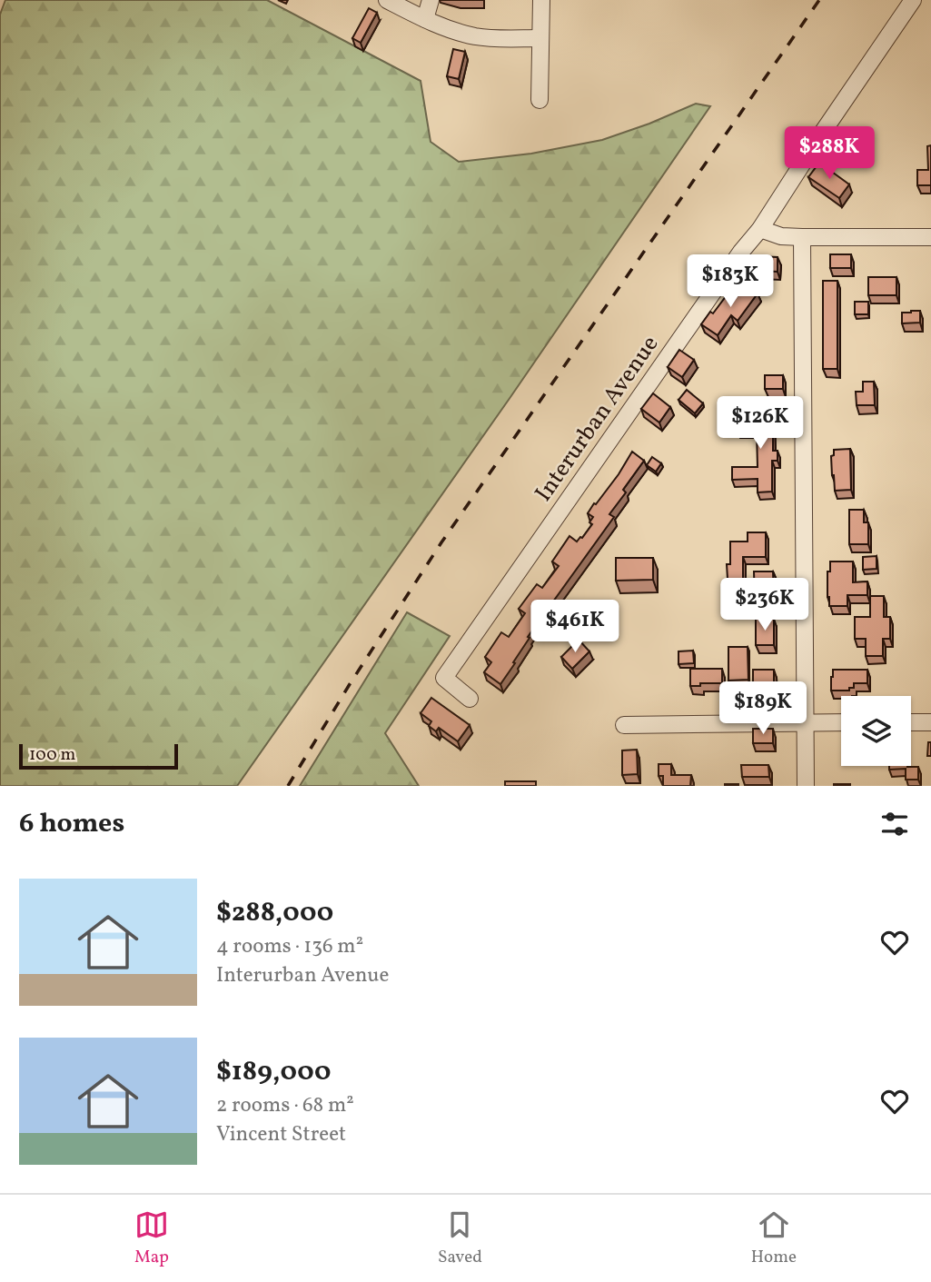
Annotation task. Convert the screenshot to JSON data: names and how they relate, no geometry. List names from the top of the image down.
{
  "streets": {
    "street": ["Interurban Avenue"]
  },
  "scale_bar": "100 m",
  "page": {
    "price": [
      "$288K",
      "$183K",
      "$126K",
      "$236K",
      "$461K",
      "$189K"
    ],
    "scale": "100 m",
    "heading": "6 homes",
    "list": [
      {
        "name": "$288,000",
        "note": "4 rooms · 136 m² · Interurban Avenue"
      },
      {
        "name": "$189,000",
        "note": "2 rooms · 68 m² · Vincent Street"
      }
    ],
    "tabs": ["Map", "Saved", "Home"]
  }
}
